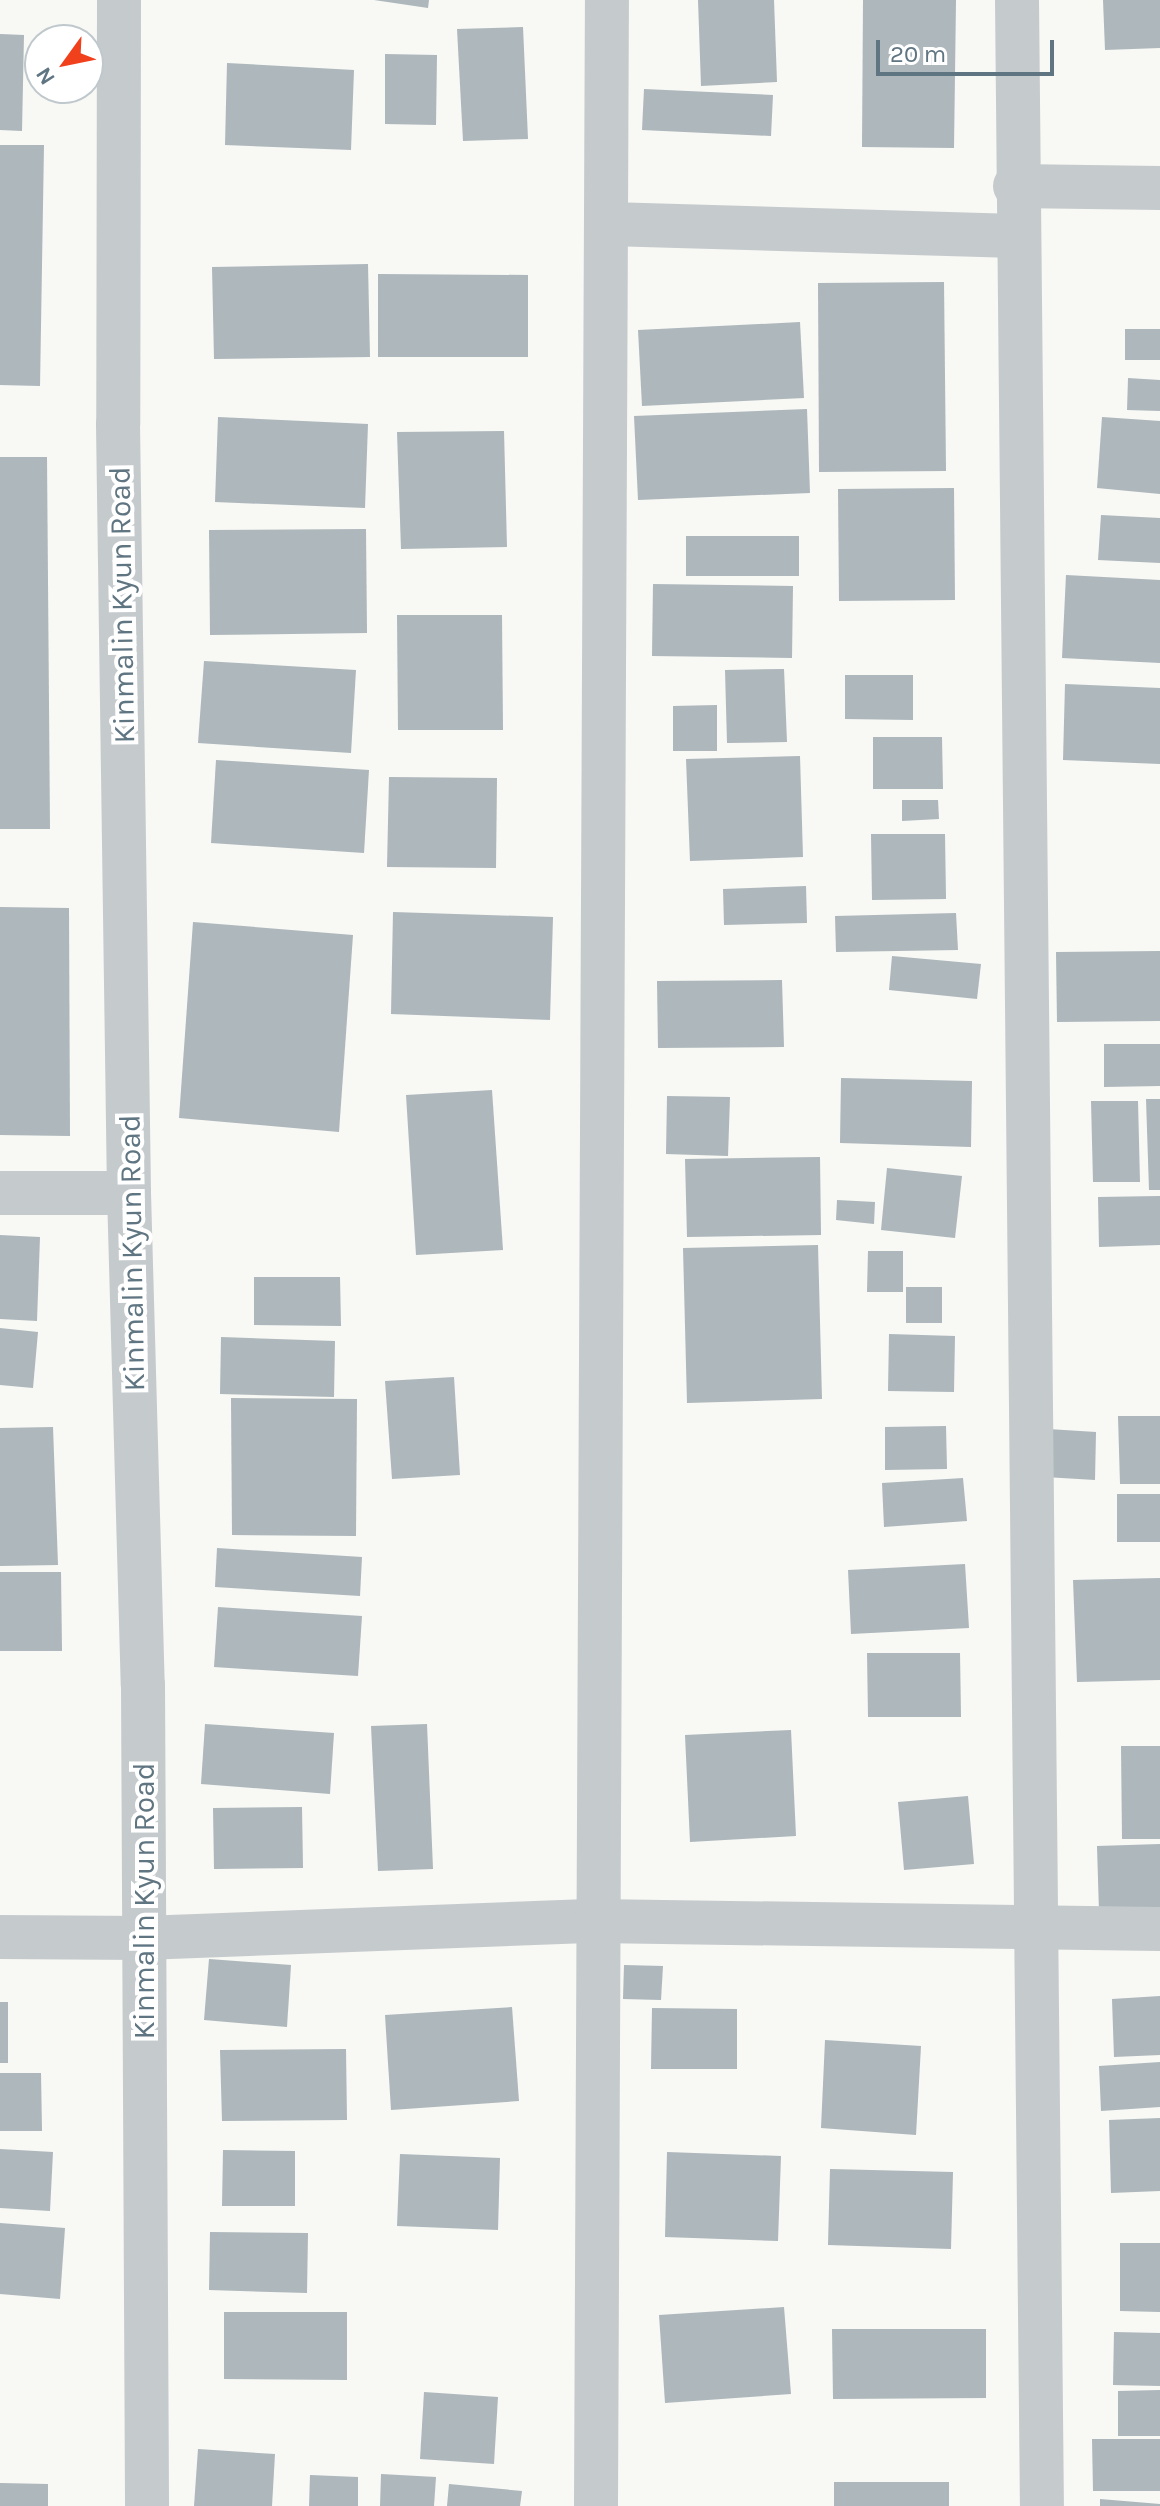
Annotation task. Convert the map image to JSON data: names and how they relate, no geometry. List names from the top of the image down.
{
  "streets": {
    "street": ["Kinmalin Kyun Road"]
  },
  "scale_bar": "20 m",
  "north": "bottom left"
}
